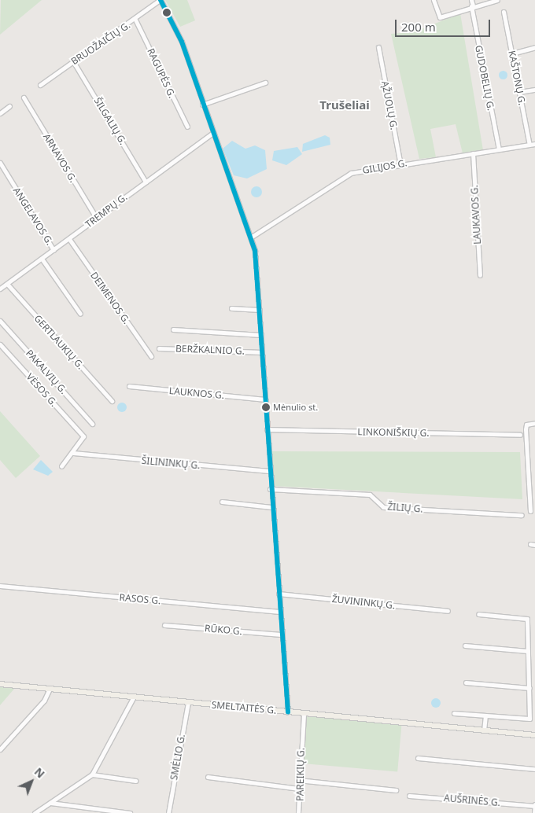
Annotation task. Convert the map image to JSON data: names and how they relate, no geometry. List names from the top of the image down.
{
  "streets": {
    "main road": ["SMELTAITĖS G."],
    "street": [
      "BRUOŽAIČIŲ G.",
      "RAGUPĖS G.",
      "GUDOBELIŲ G.",
      "KAŠTONŲ G.",
      "ĄŽUOLŲ G.",
      "ŠILGALIŲ G.",
      "ARNAVOS G.",
      "GILIJOS G.",
      "TREMPŲ G.",
      "LAUKAVOS G.",
      "ANGELAVOS G.",
      "DEIMENOS G.",
      "GERTLAUKIŲ G.",
      "BERŽKALNIO G.",
      "PAKALVIŲ G.",
      "VĖSOS G.",
      "LAUKNOS G.",
      "LINKONIŠKIŲ G.",
      "ŠILININKŲ G.",
      "ŽILIŲ G.",
      "RASOS G.",
      "ŽUVININKŲ G.",
      "RŪKO G.",
      "SMĖLIO G.",
      "PAREIKIŲ G.",
      "AUŠRINĖS G."
    ]
  },
  "crossings": [
    ["BRUOŽAIČIŲ G.", "RAGUPĖS G."],
    ["BRUOŽAIČIŲ G.", "ŠILGALIŲ G."],
    ["GUDOBELIŲ G.", "GILIJOS G."],
    ["KAŠTONŲ G.", "GILIJOS G."],
    ["ĄŽUOLŲ G.", "GILIJOS G."],
    ["ŠILGALIŲ G.", "TREMPŲ G."],
    ["ARNAVOS G.", "TREMPŲ G."],
    ["GILIJOS G.", "LAUKAVOS G."],
    ["TREMPŲ G.", "ANGELAVOS G."],
    ["TREMPŲ G.", "DEIMENOS G."],
    ["TREMPŲ G.", "GERTLAUKIŲ G."],
    ["VĖSOS G.", "ŠILININKŲ G."],
    ["SMELTAITĖS G.", "SMĖLIO G."],
    ["SMELTAITĖS G.", "PAREIKIŲ G."]
  ],
  "districts": ["Trušeliai"],
  "places": ["Mėnulio st."],
  "scale_bar": "200 m",
  "north": "top right"
}
